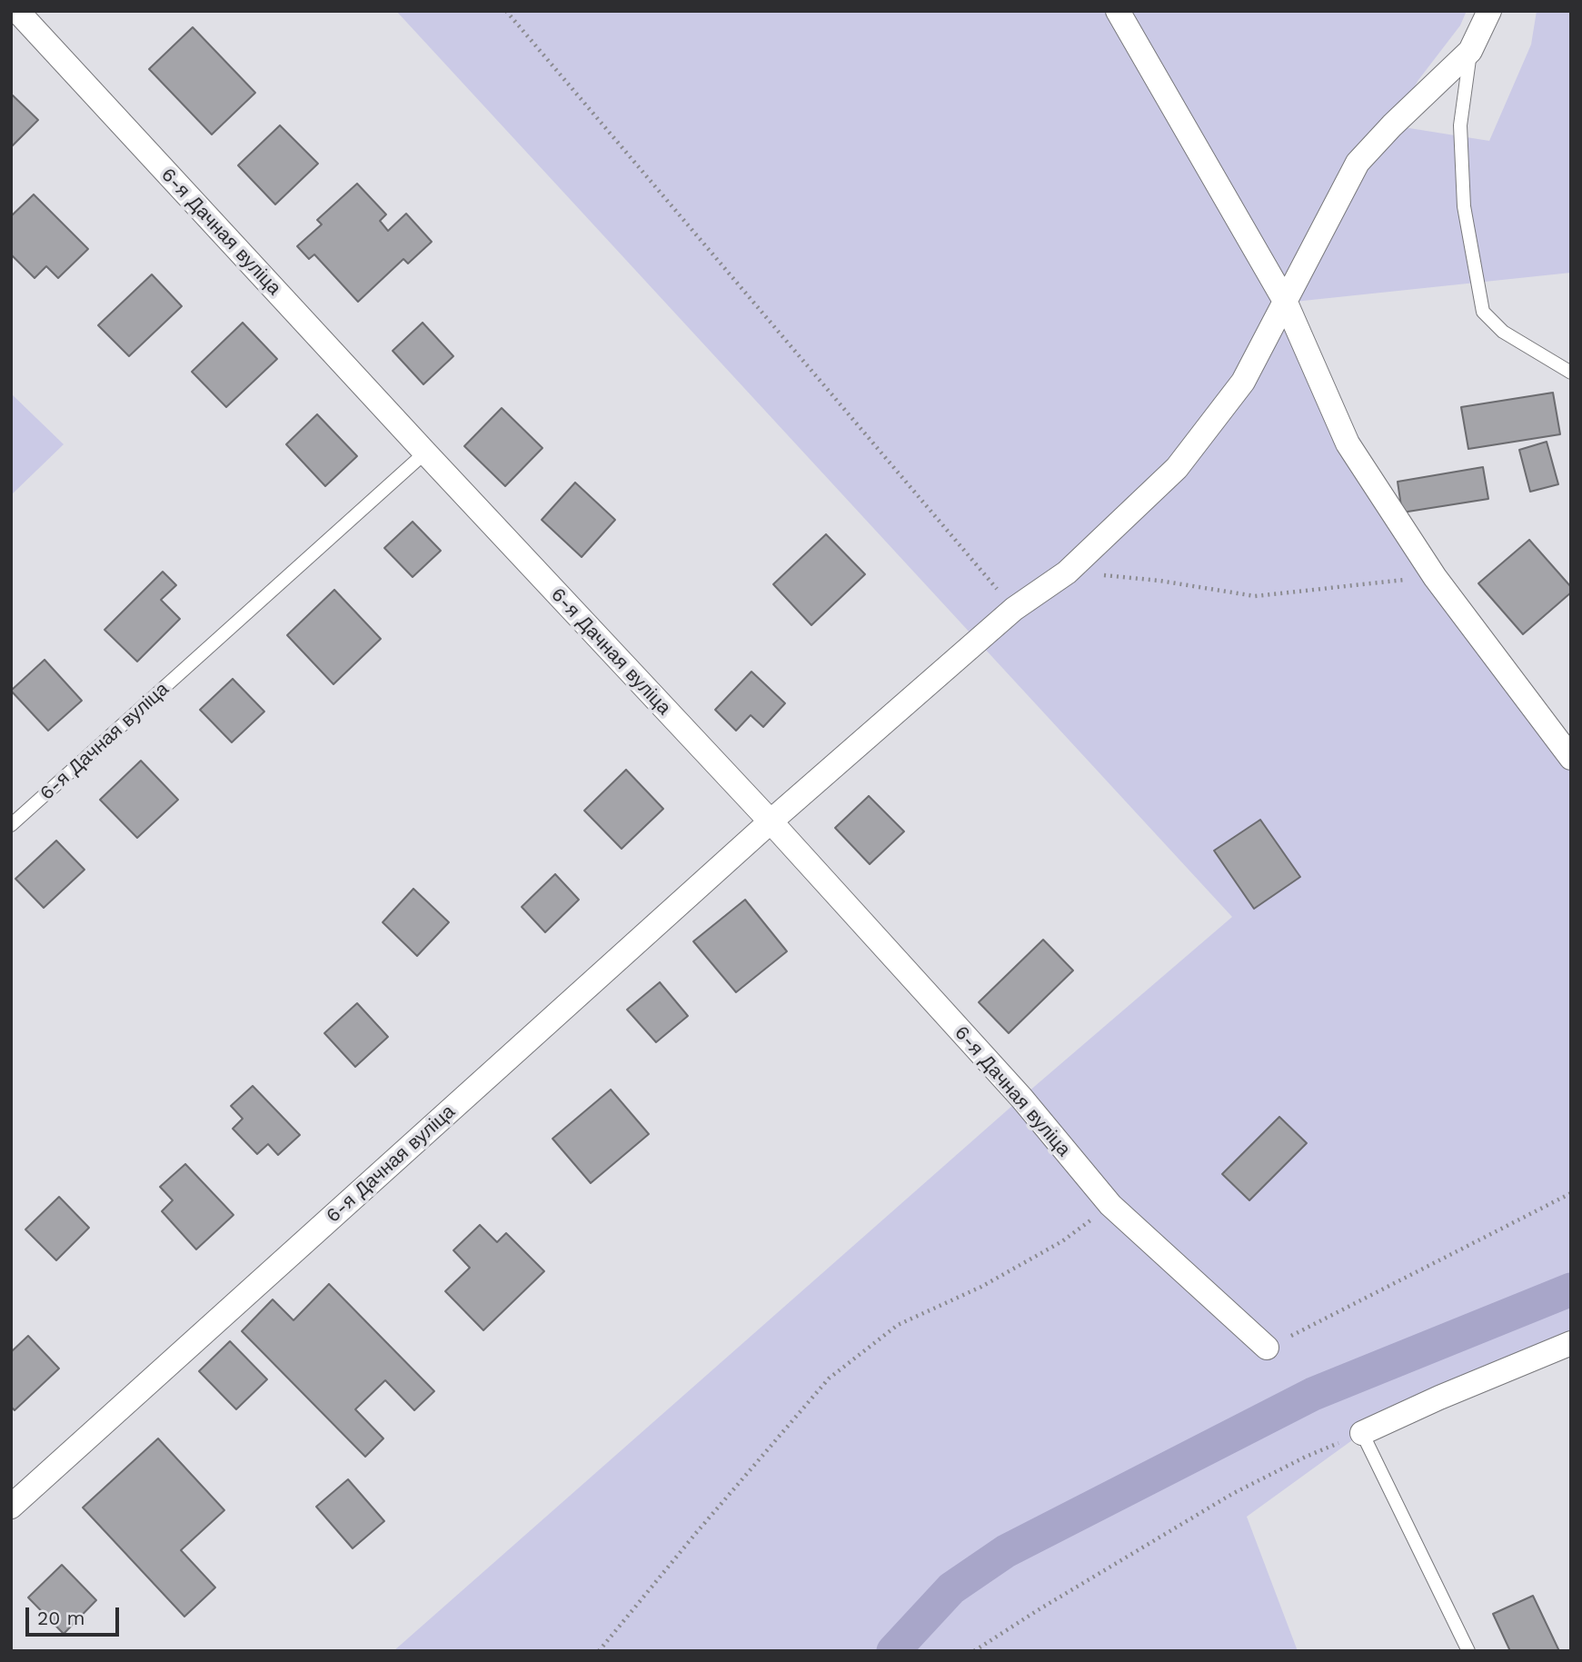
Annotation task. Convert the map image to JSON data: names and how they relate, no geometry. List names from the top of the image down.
{
  "streets": {
    "street": ["6-я Дачная вуліца"]
  },
  "scale_bar": "20 m"
}
